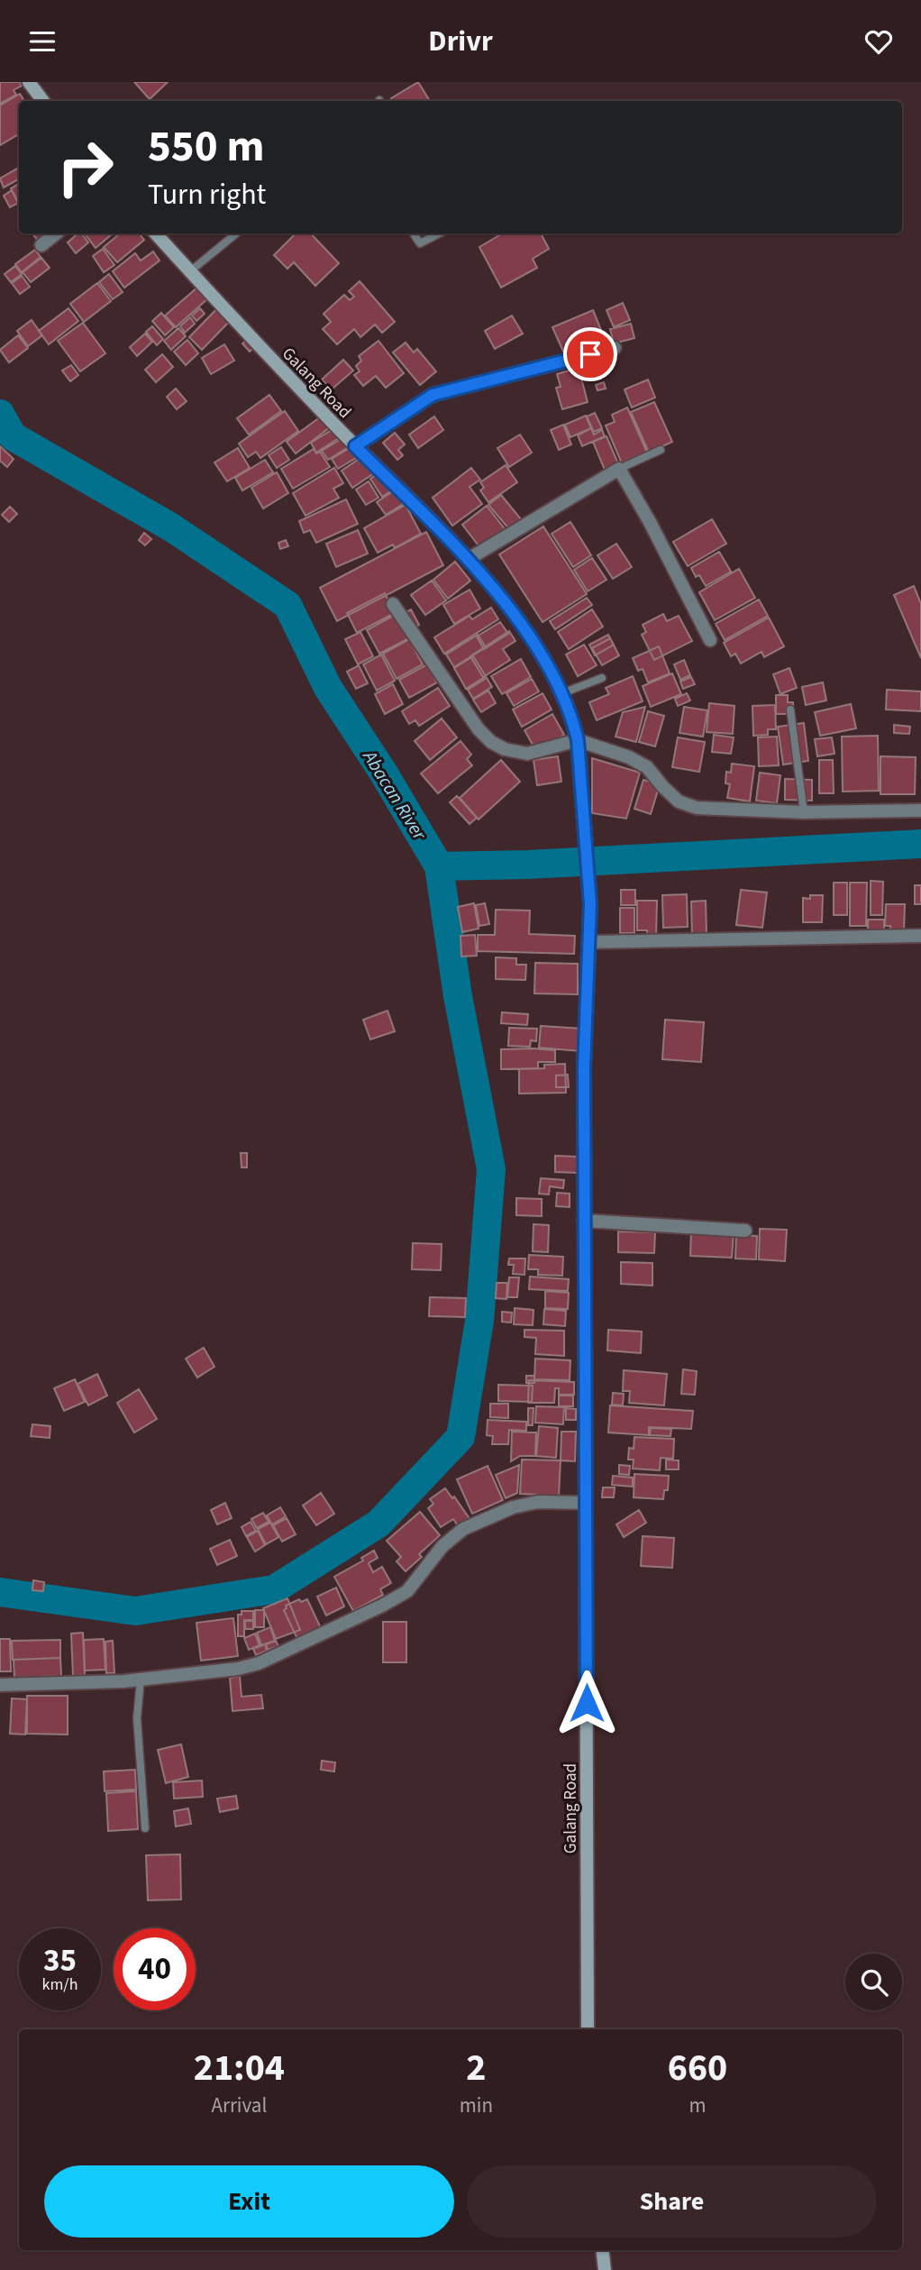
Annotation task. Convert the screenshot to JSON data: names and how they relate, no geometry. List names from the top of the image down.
{
  "streets": {
    "street": ["Galang Road"]
  },
  "water": ["Abacan River"],
  "page": {
    "header": "Drivr",
    "turn": ["550 m", "Turn right"],
    "speed": "35 km/h",
    "limit": "40",
    "eta": [
      "21:04",
      "Arrival",
      "2",
      "min",
      "660",
      "m"
    ],
    "buttons": ["Exit", "Share"]
  }
}
